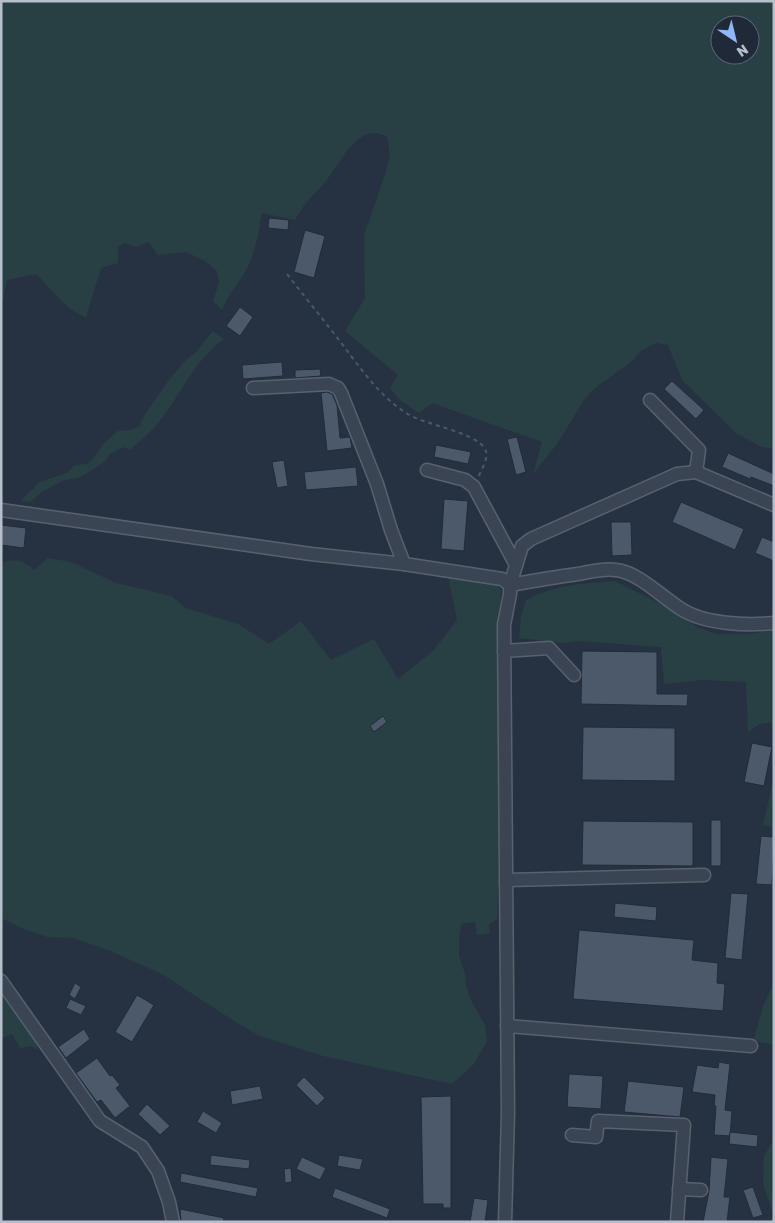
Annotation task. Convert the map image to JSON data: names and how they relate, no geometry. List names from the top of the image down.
{
  "north": "bottom right"
}
